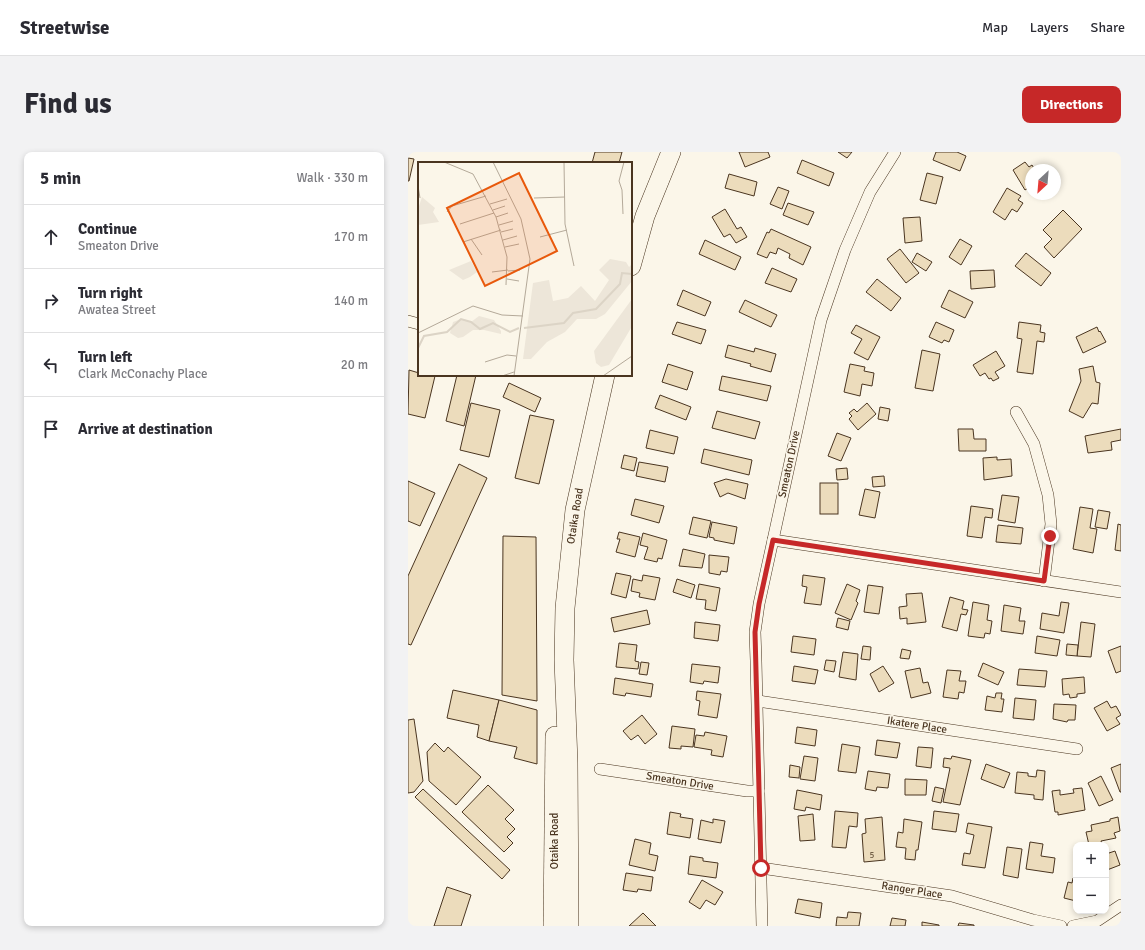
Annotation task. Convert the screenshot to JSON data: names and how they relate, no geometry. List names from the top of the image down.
{
  "streets": {
    "highway": ["Otaika Road"],
    "street": ["Smeaton Drive", "Ikatere Place", "Ranger Place"]
  },
  "crossings": [
    ["Smeaton Drive", "Ikatere Place"],
    ["Smeaton Drive", "Ranger Place"]
  ],
  "house_numbers": ["5"],
  "north": "bottom left",
  "page": {
    "header": "Streetwise",
    "nav": ["Map", "Layers", "Share"],
    "buttons": "Directions",
    "title": "Find us",
    "heading": ["5 min", "Walk · 330 m"],
    "list": [
      ["Continue", "Smeaton Drive", "170 m"],
      ["Turn right", "Awatea Street", "140 m"],
      ["Turn left", "Clark McConachy Place", "20 m"],
      "Arrive at destination"
    ],
    "map_buttons": ["+", "−"]
  }
}
